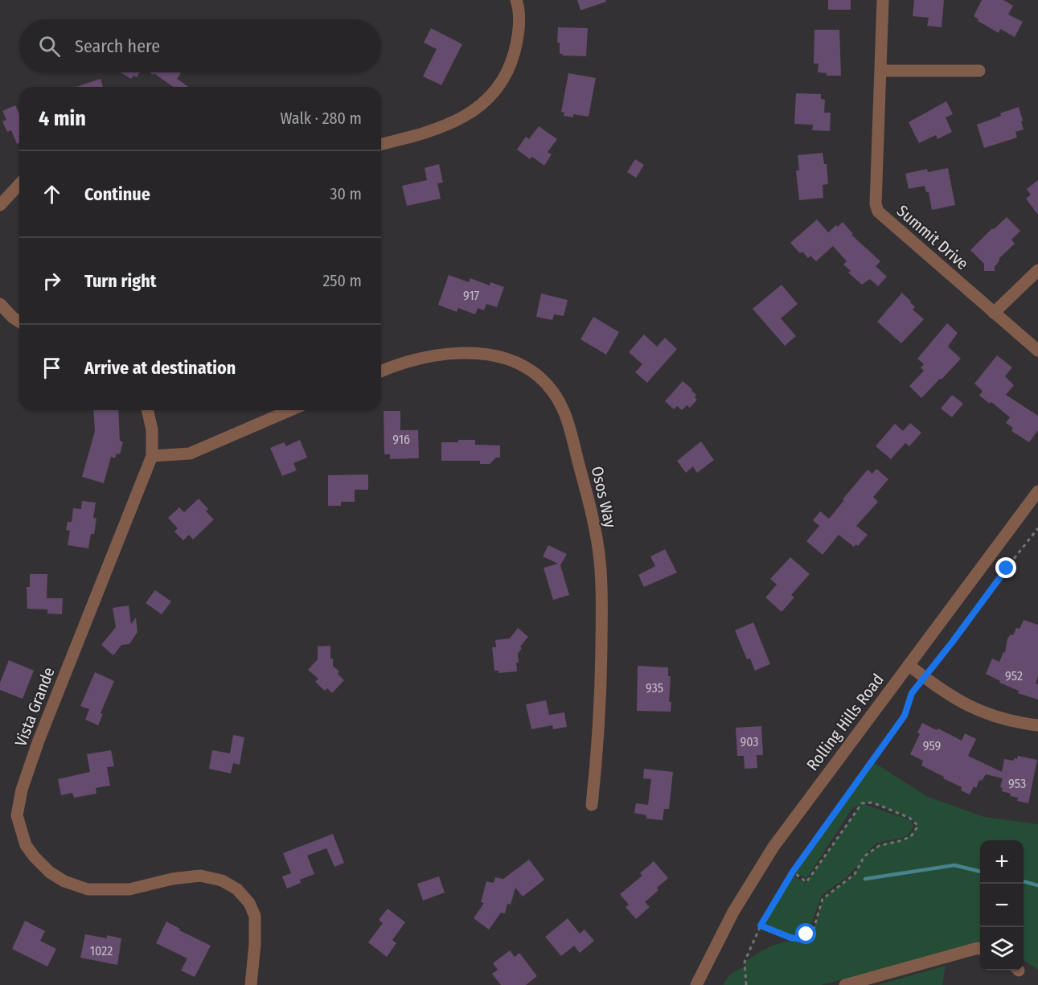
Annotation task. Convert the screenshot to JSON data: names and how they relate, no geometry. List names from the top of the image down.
{
  "streets": {
    "street": [
      "Summit Drive",
      "Osos Way",
      "Vista Grande",
      "Rolling Hills Road"
    ]
  },
  "house_numbers": [
    "917",
    "916",
    "952",
    "935",
    "903",
    "959",
    "953",
    "1022"
  ],
  "page": {
    "search": "Search here",
    "heading": ["4 min", "Walk · 280 m"],
    "list": [
      ["Continue", "30 m"],
      ["Turn right", "250 m"],
      "Arrive at destination"
    ],
    "map_buttons": ["+", "−"]
  }
}
